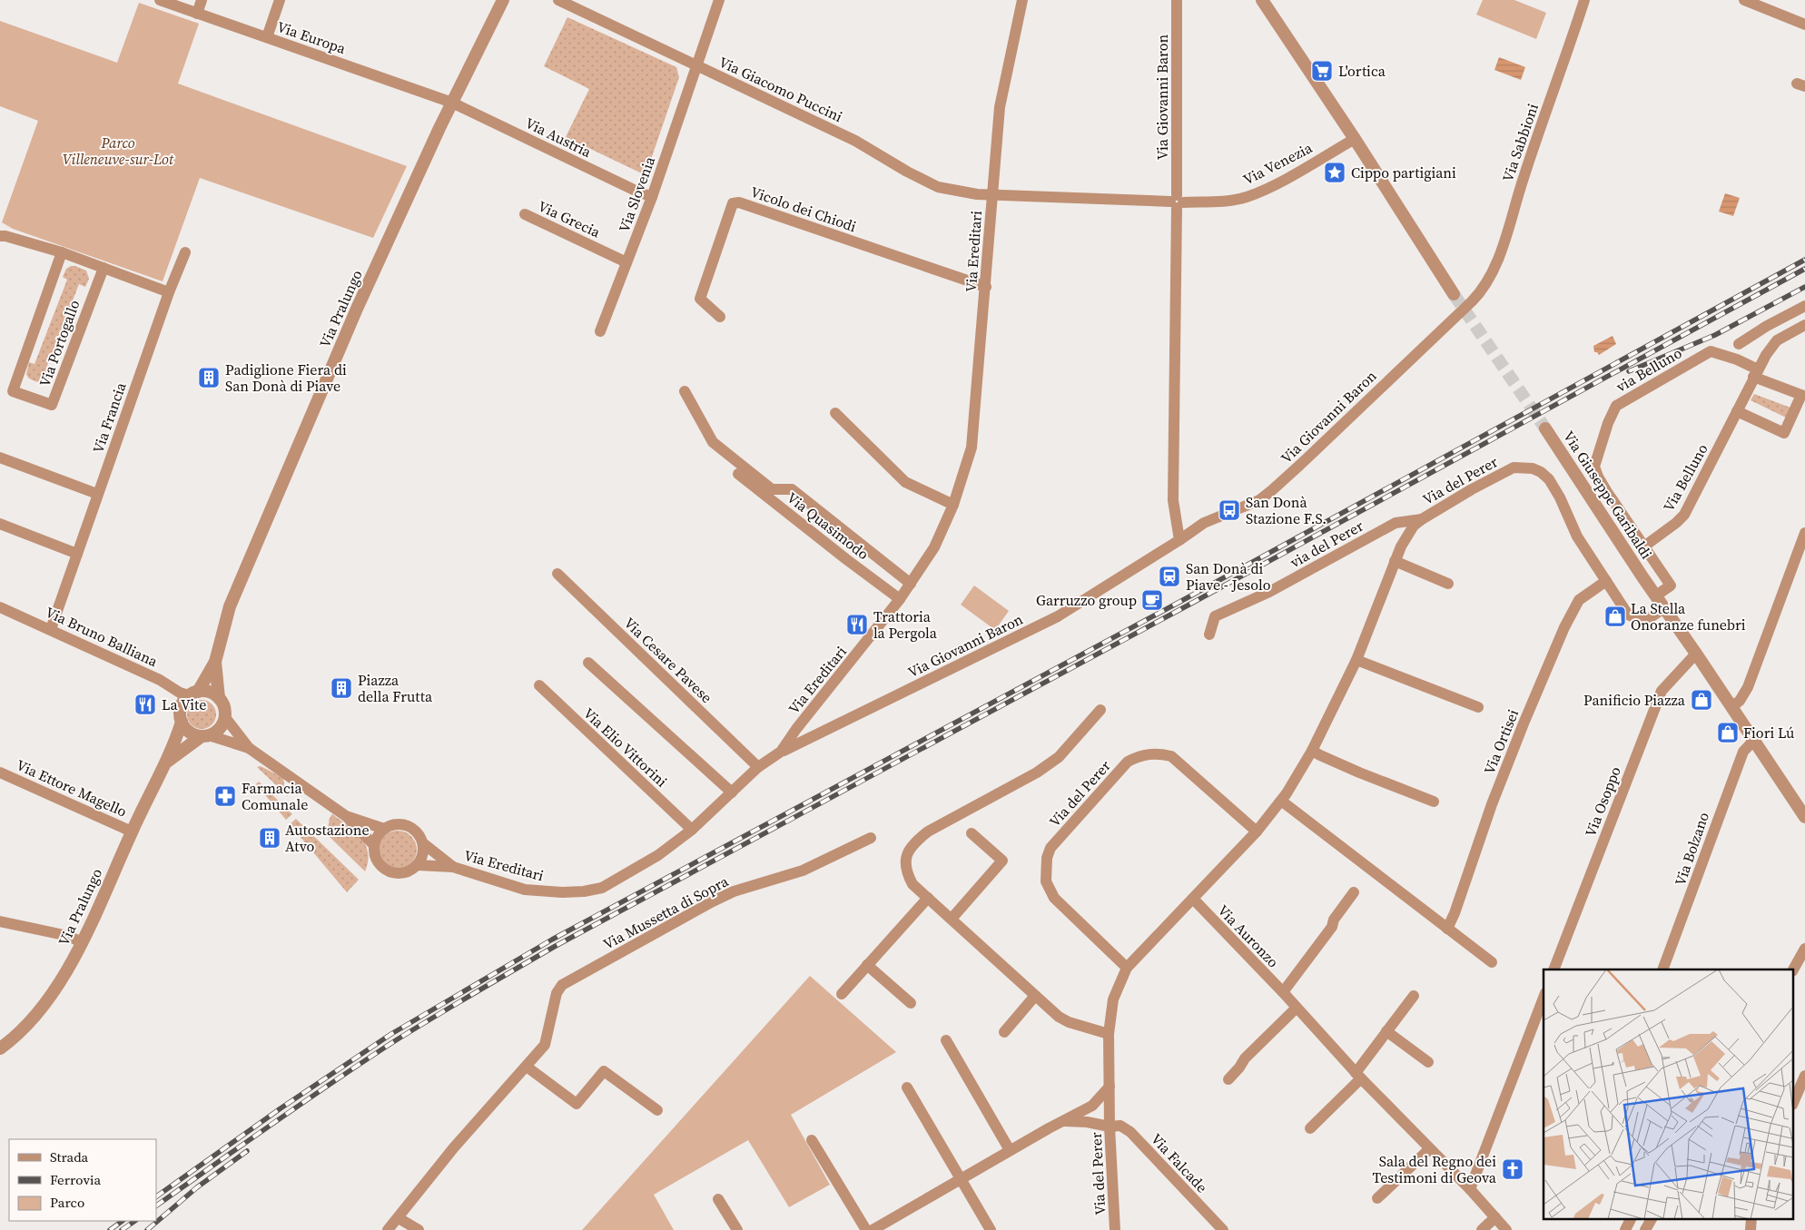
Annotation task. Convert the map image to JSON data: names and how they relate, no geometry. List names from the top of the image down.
{
  "streets": {
    "street": [
      "Via Europa",
      "Via Giacomo Puccini",
      "Via Giovanni Baron",
      "Via Austria",
      "Via Sabbioni",
      "Via Venezia",
      "Via Slovenia",
      "Vicolo dei Chiodi",
      "Via Grecia",
      "Via Ereditari",
      "Via Pralungo",
      "Via Portogallo",
      "via Belluno",
      "Via Francia",
      "Via Belluno",
      "Via del Perer",
      "Via Giuseppe Garibaldi",
      "Via Quasimodo",
      "via del Perer",
      "Via Bruno Balliana",
      "Via Cesare Pavese",
      "Via Ortisei",
      "Via Elio Vittorini",
      "Via Ettore Magello",
      "Via Osoppo",
      "Via Bolzano",
      "Via Mussetta di Sopra",
      "Via Auronzo",
      "Via Falcade"
    ]
  },
  "crossings": [
    ["Via Europa", "Via Austria"],
    ["Via Europa", "Via Pralungo"],
    ["Via Giacomo Puccini", "Via Venezia"],
    ["Via Giacomo Puccini", "Via Slovenia"],
    ["Via Giacomo Puccini", "Via Ereditari"],
    ["Via Giovanni Baron", "Via Sabbioni"],
    ["Via Giovanni Baron", "Via Venezia"],
    ["Via Giovanni Baron", "Via Ereditari"],
    ["Via Austria", "Via Slovenia"],
    ["Via Austria", "Via Pralungo"],
    ["Via Venezia", "Via Ereditari"],
    ["Via Slovenia", "Via Grecia"],
    ["Vicolo dei Chiodi", "Via Ereditari"],
    ["Via Ereditari", "Via Pralungo"],
    ["Via Ereditari", "Via Quasimodo"],
    ["Via Ereditari", "Via Bruno Balliana"],
    ["Via Ereditari", "Via Cesare Pavese"],
    ["Via Ereditari", "Via Elio Vittorini"],
    ["Via Pralungo", "Via Bruno Balliana"],
    ["Via Pralungo", "Via Ettore Magello"],
    ["via Belluno", "Via Belluno"],
    ["Via Francia", "Via Bruno Balliana"],
    ["Via del Perer", "Via Giuseppe Garibaldi"],
    ["Via del Perer", "via del Perer"],
    ["Via del Perer", "Via Ortisei"],
    ["Via del Perer", "Via Auronzo"],
    ["Via del Perer", "Via Falcade"],
    ["Via Giuseppe Garibaldi", "Via Osoppo"],
    ["Via Giuseppe Garibaldi", "Via Bolzano"]
  ],
  "parks": ["Parco Villeneuve-sur-Lot"],
  "places": {
    "supermarket": ["L'ortica"],
    "place": ["Cippo partigiani"],
    "building": ["Padiglione Fiera di San Donà di Piave", "Piazza della Frutta", "Autostazione Atvo"],
    "bus stop": ["San Donà Stazione F.S."],
    "station": ["San Donà di Piave - Jesolo"],
    "cafe": ["Garruzzo group"],
    "shop": ["La Stella Onoranze funebri", "Panificio Piazza", "Fiori Lú"],
    "restaurant": ["Trattoria la Pergola", "La Vite"],
    "pharmacy": ["Farmacia Comunale"],
    "church": ["Sala del Regno dei Testimoni di Geova"]
  },
  "legend": ["Strada", "Ferrovia", "Parco"]
}
